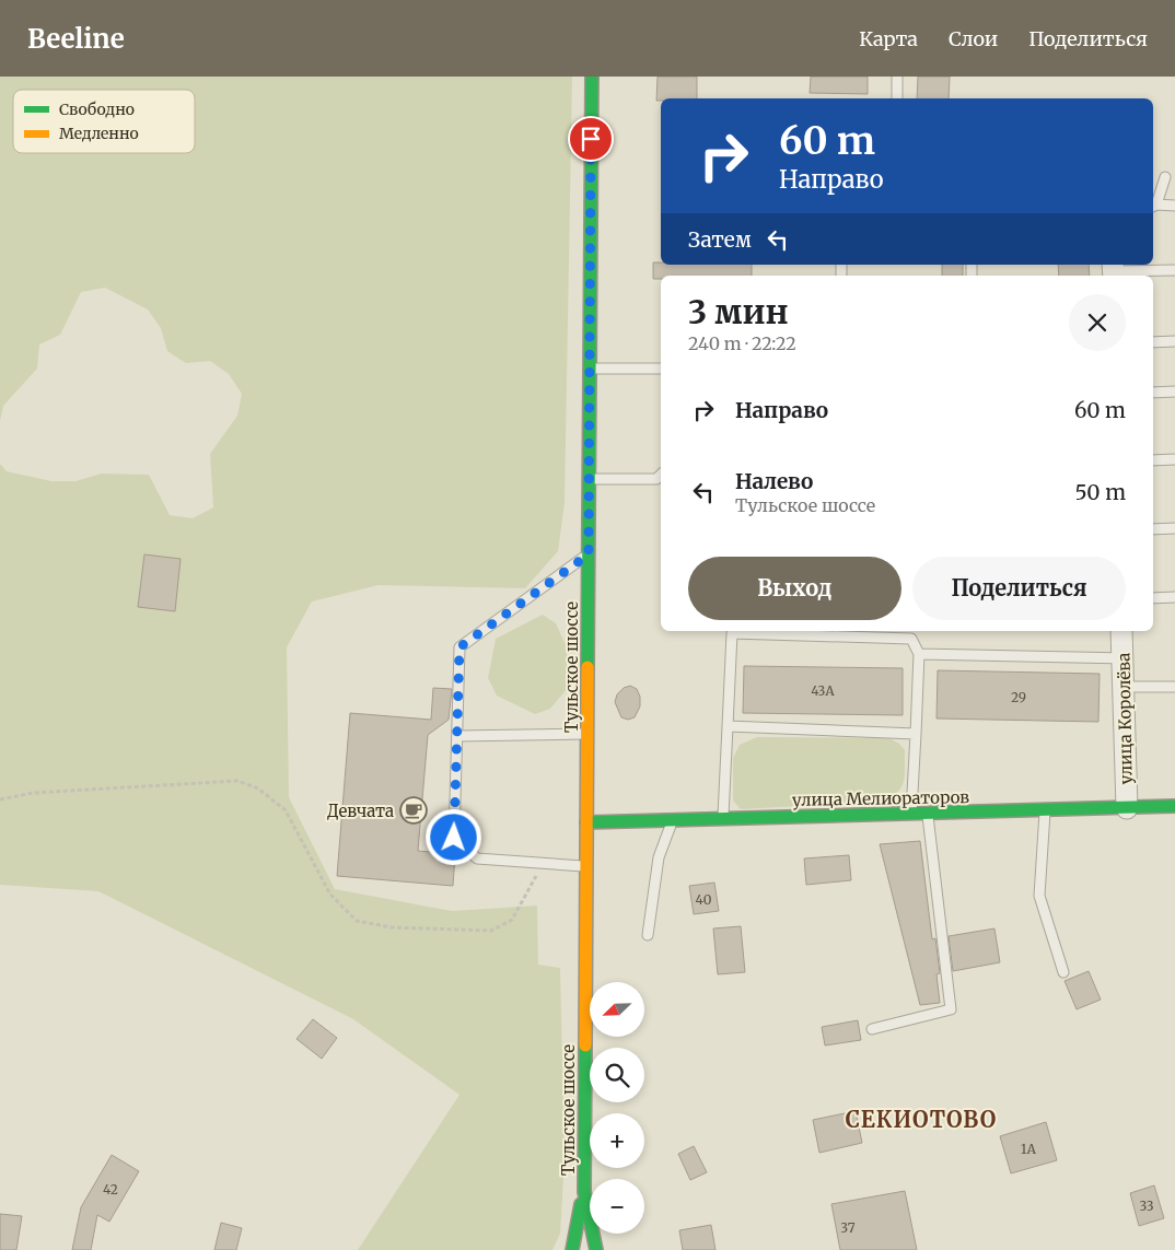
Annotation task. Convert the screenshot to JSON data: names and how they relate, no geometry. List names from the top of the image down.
{
  "streets": {
    "main road": ["Тульское шоссе", "улица Мелиораторов"],
    "street": ["улица Королёва"]
  },
  "crossings": [
    ["Тульское шоссе", "улица Мелиораторов"],
    ["улица Королёва", "улица Мелиораторов"]
  ],
  "districts": ["СЕКИОТОВО"],
  "places": {
    "cafe": ["Девчата"]
  },
  "house_numbers": [
    "43А",
    "29",
    "40",
    "1А",
    "42",
    "33",
    "37"
  ],
  "legend": ["Свободно", "Медленно"],
  "north": "bottom left",
  "page": {
    "header": "Beeline",
    "nav": ["Карта", "Слои", "Поделиться"],
    "turn": ["60 m", "Направо"],
    "then": "Затем",
    "heading": ["3 мин", "240 m · 22:22"],
    "list": [
      {
        "name": "Направо",
        "value": "60 m"
      },
      {
        "name": "Налево",
        "note": "Тульское шоссе",
        "value": "50 m"
      }
    ],
    "buttons": ["Выход", "Поделиться"],
    "map_buttons": ["+", "−"]
  }
}
